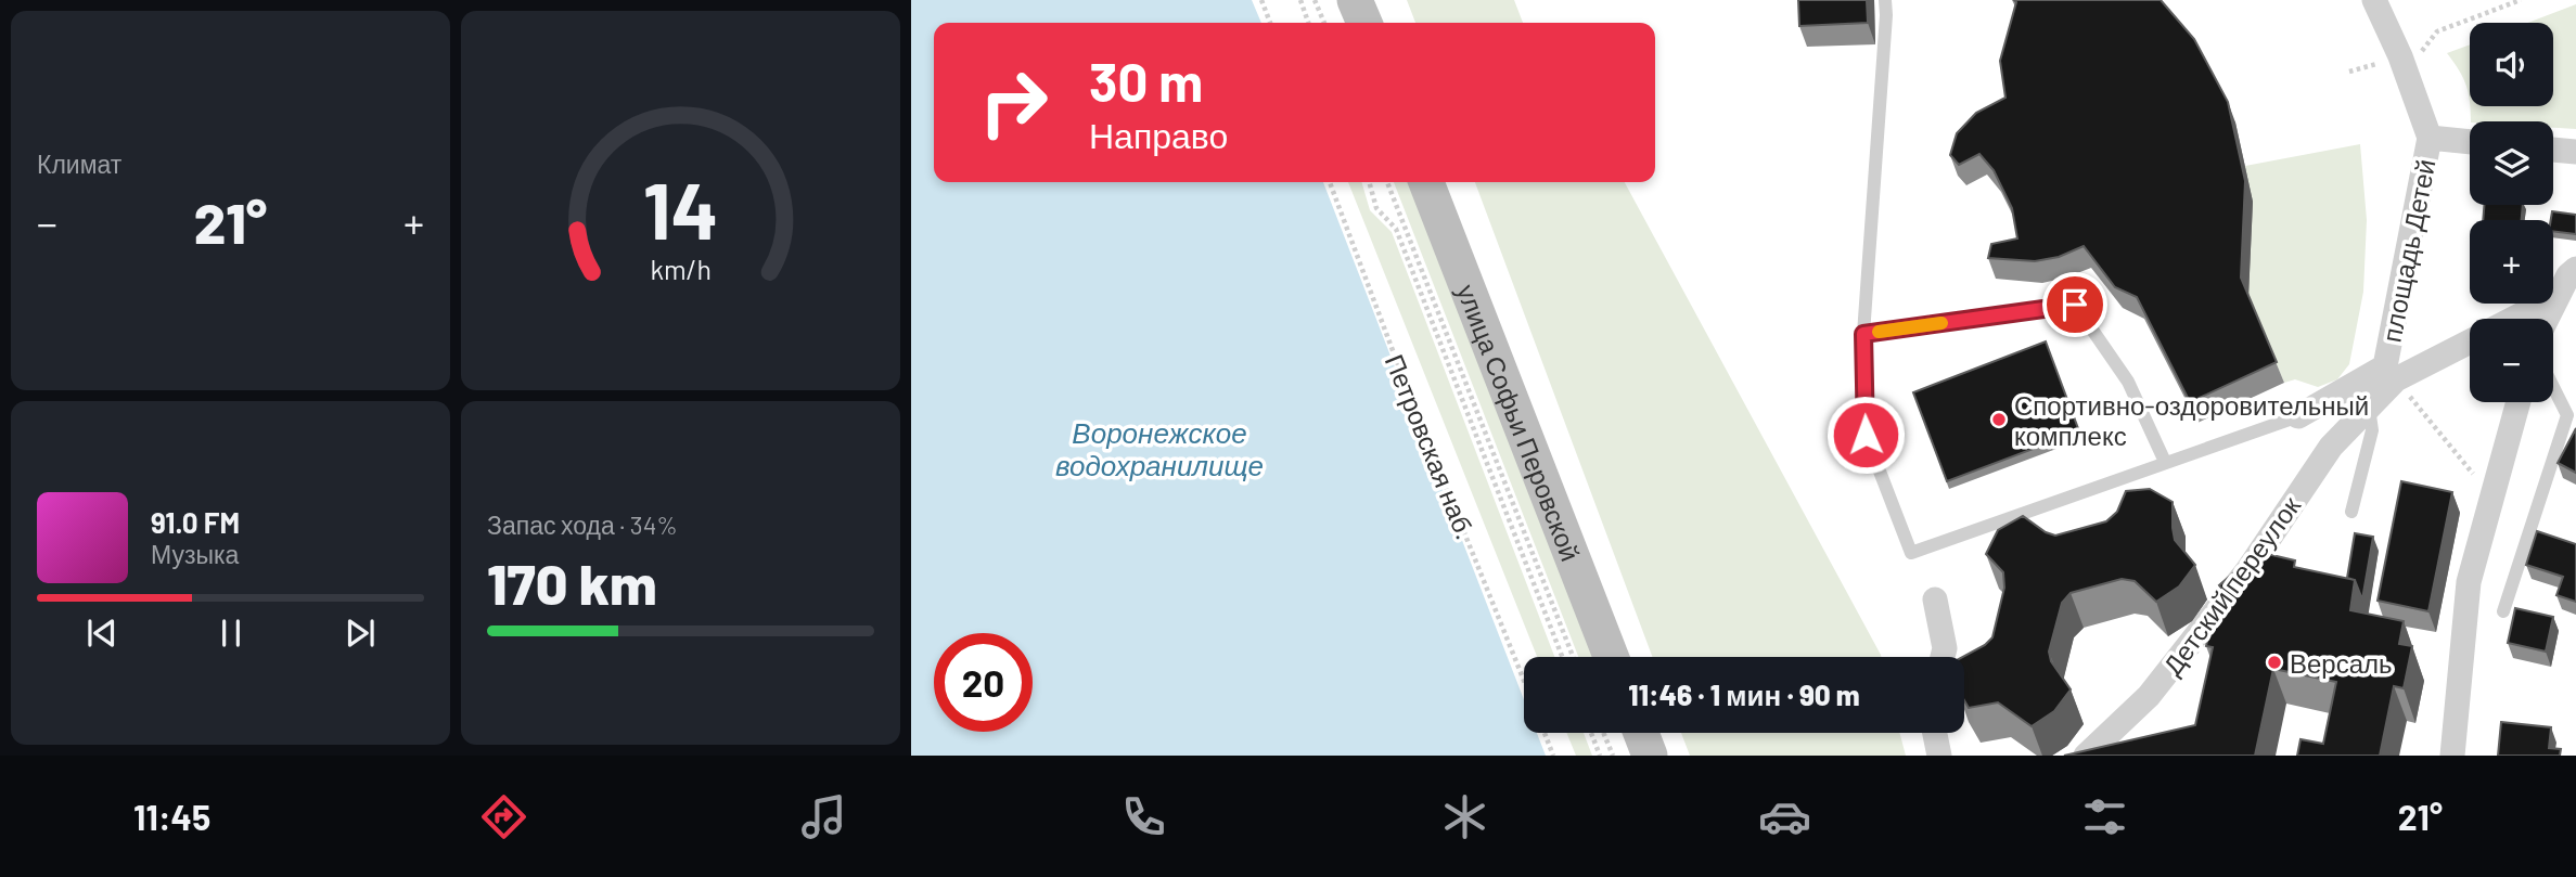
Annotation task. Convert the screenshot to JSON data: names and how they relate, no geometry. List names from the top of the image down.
{
  "streets": {
    "main road": ["улица Софьи Перовской"],
    "street": ["площадь Детей", "Детский переулок"],
    "path": ["Петровская наб."]
  },
  "water": ["Воронежское водохранилище"],
  "places": ["Спортивно-оздоровительный комплекс", "Версаль"],
  "page": {
    "tile": [
      "Климат",
      ["Запас хода · 34%", "170 km"]
    ],
    "map_buttons": ["+", "−"],
    "turn": ["30 m", "Направо"],
    "heat": ["−", "21°", "+"],
    "song": ["91.0 FM", "Музыка"],
    "limit": "20",
    "trip": "11:46 · 1 мин · 90 m",
    "tabs": ["11:45", "21°"],
    "gauge": ["14", "km/h"]
  }
}
